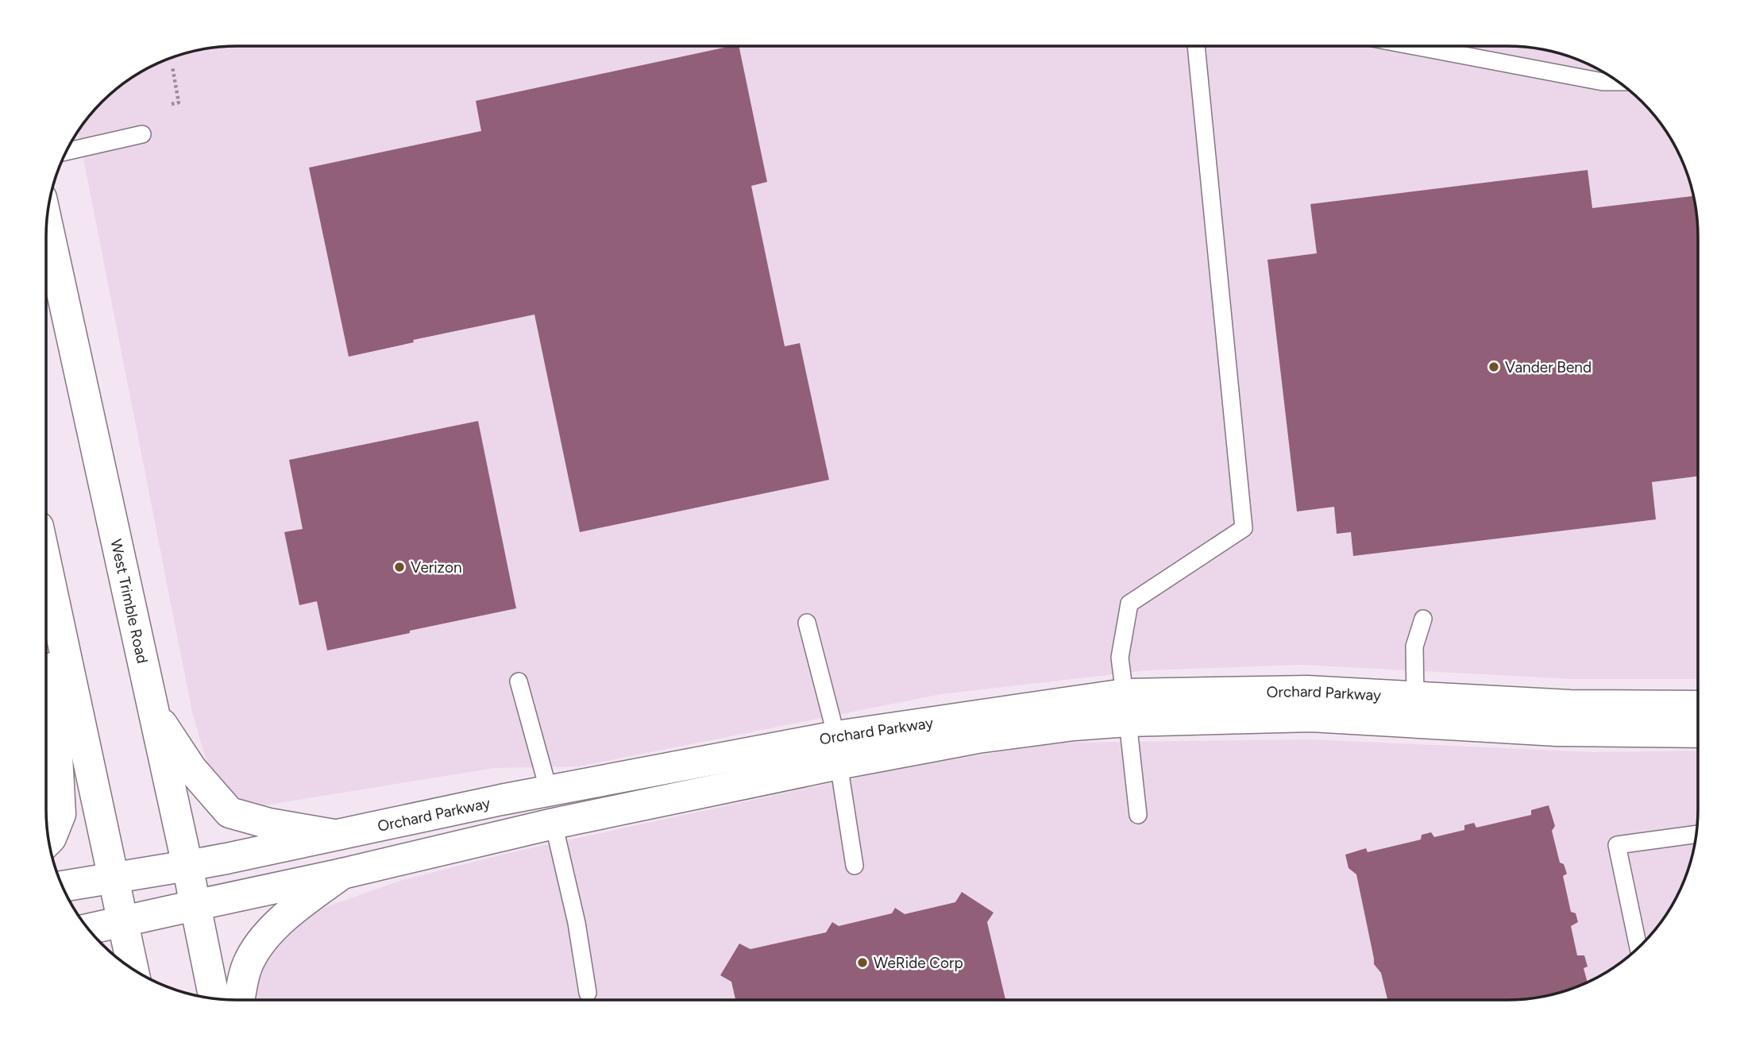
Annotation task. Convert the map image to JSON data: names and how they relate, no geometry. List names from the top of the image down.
{
  "streets": {
    "main road": ["West Trimble Road", "Orchard Parkway"]
  },
  "crossings": [
    ["West Trimble Road", "Orchard Parkway"]
  ],
  "places": ["Vander Bend", "Verizon", "WeRide Corp"]
}
